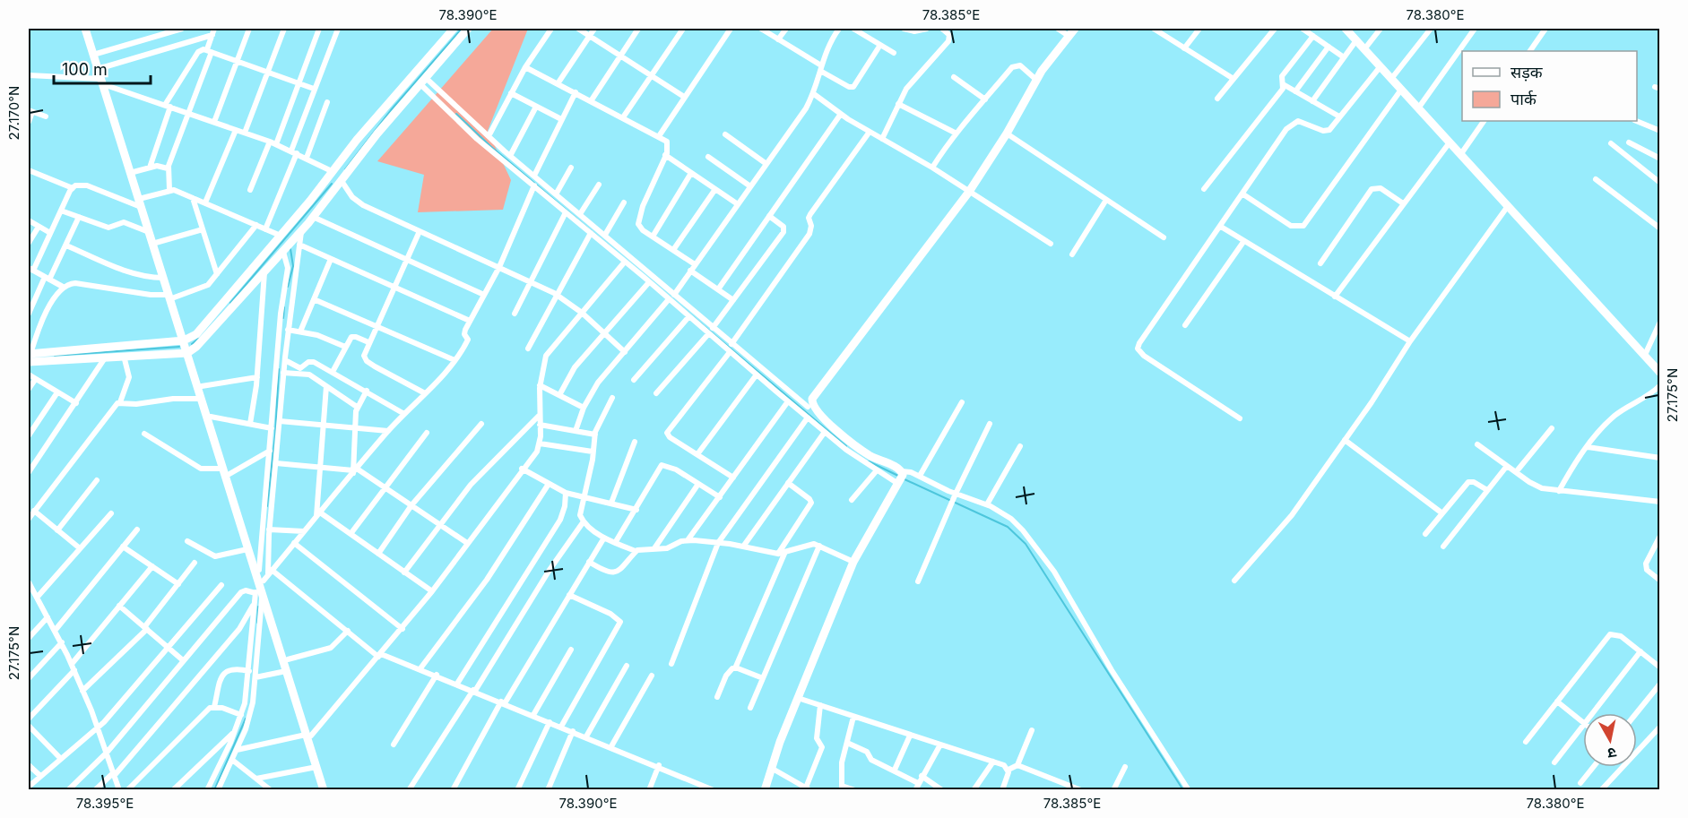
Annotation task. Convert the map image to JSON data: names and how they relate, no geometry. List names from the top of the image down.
{
  "legend": ["सड़क", "पार्क"],
  "scale_bar": "100 m",
  "north": "bottom",
  "coordinates": [
    "78.390°E",
    "78.385°E",
    "78.380°E",
    "27.170°N",
    "27.175°N",
    "78.395°E"
  ]
}
